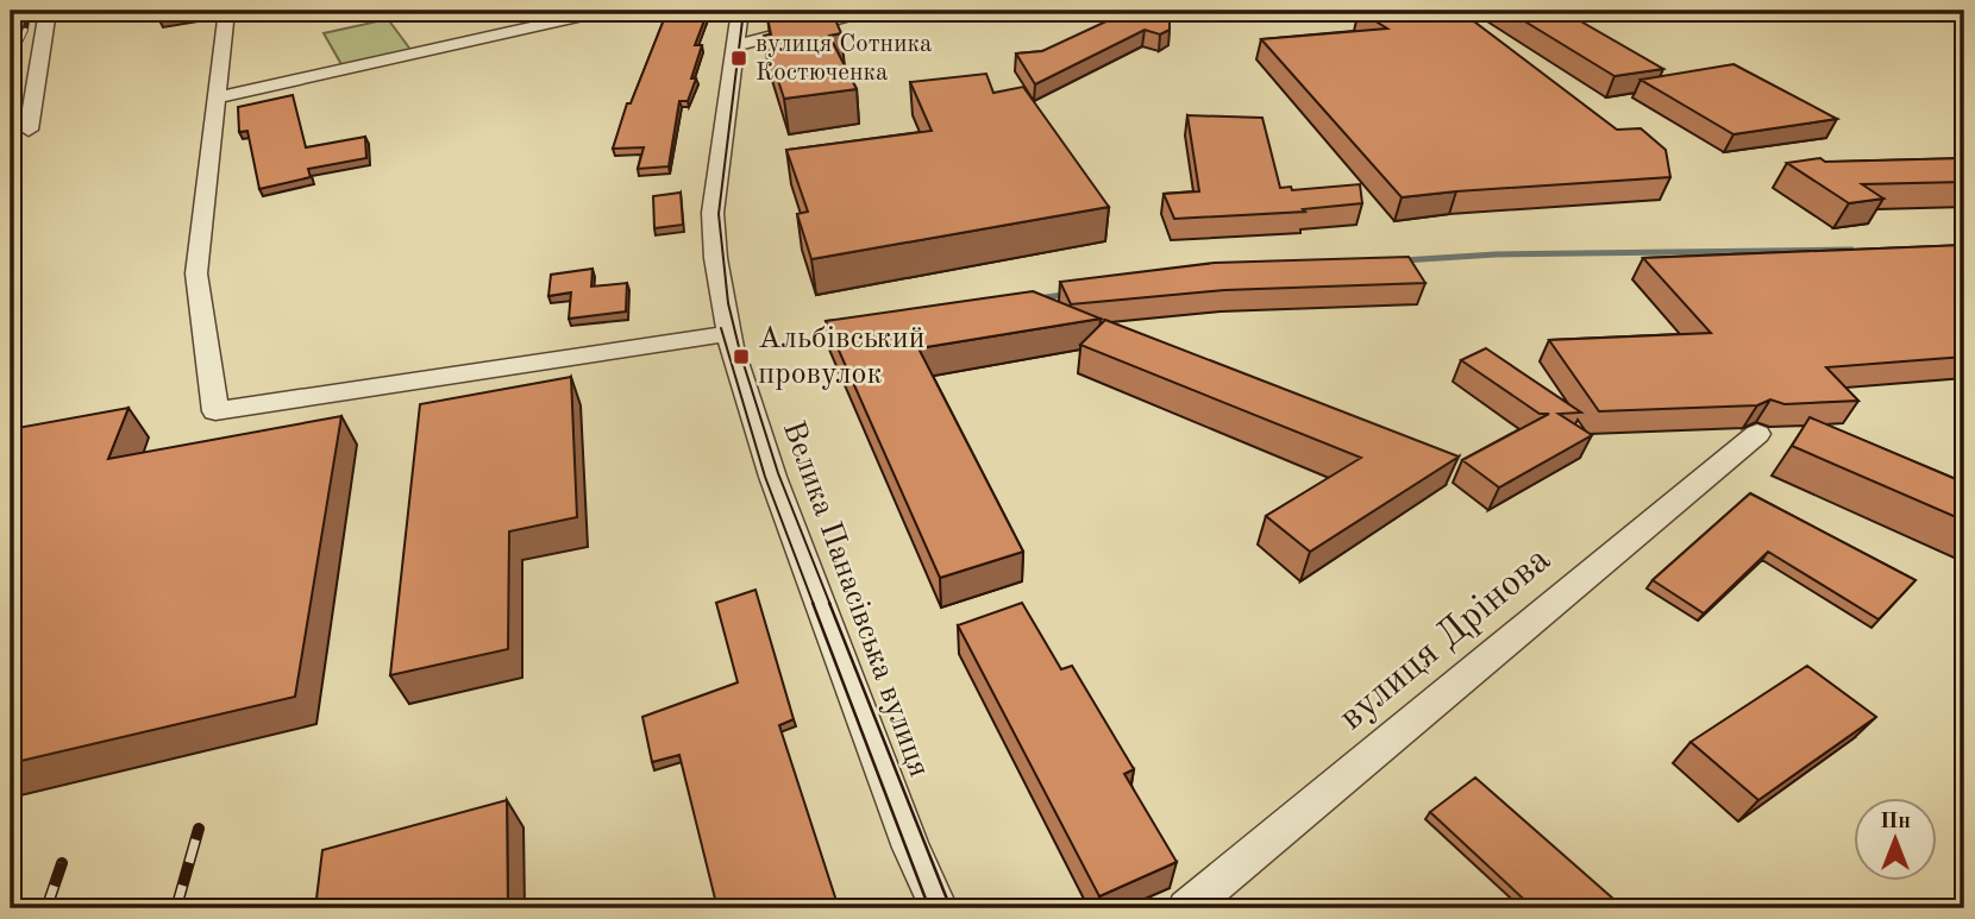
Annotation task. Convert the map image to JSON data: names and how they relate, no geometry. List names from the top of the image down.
{
  "streets": {
    "street": ["Велика Панасівська вулиця", "вулиця Дрінова"]
  },
  "places": {
    "transit": ["вулиця Сотника Костюченка", "Альбівський провулок"]
  },
  "north": "top"
}
